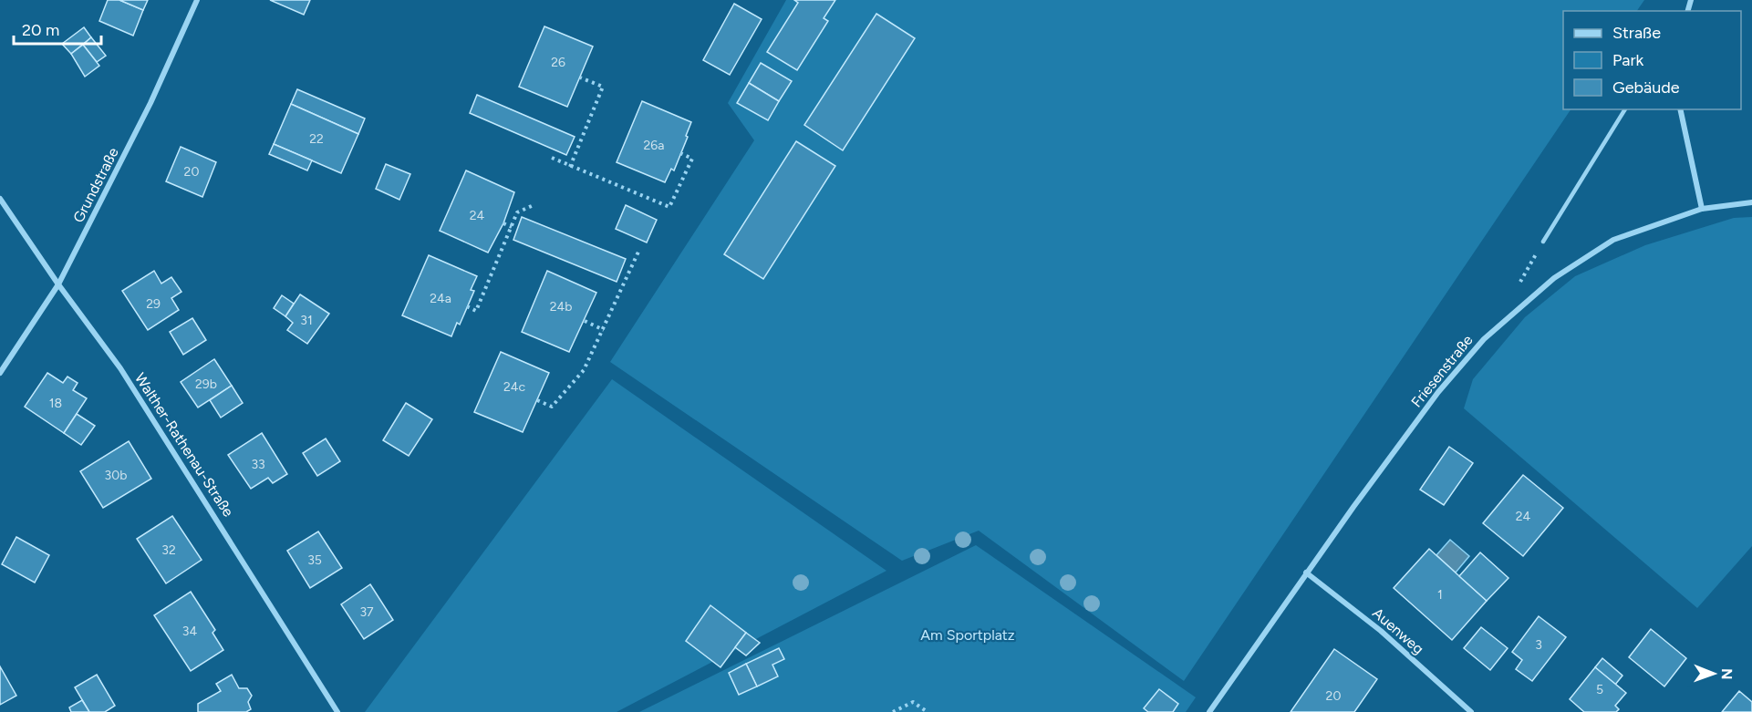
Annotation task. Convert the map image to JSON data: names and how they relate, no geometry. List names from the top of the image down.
{
  "streets": {
    "street": [
      "Grundstraße",
      "Friesenstraße",
      "Walther-Rathenau-Straße",
      "Auenweg"
    ]
  },
  "crossings": [
    ["Grundstraße", "Walther-Rathenau-Straße"],
    ["Friesenstraße", "Auenweg"]
  ],
  "parks": ["Am Sportplatz"],
  "house_numbers": [
    "26",
    "22",
    "26a",
    "20",
    "24",
    "24a",
    "29",
    "24b",
    "31",
    "29b",
    "24c",
    "18",
    "33",
    "30b",
    "24",
    "32",
    "35",
    "1",
    "37",
    "34",
    "3",
    "5",
    "20"
  ],
  "legend": ["Straße", "Park", "Gebäude"],
  "scale_bar": "20 m",
  "north": "right"
}
